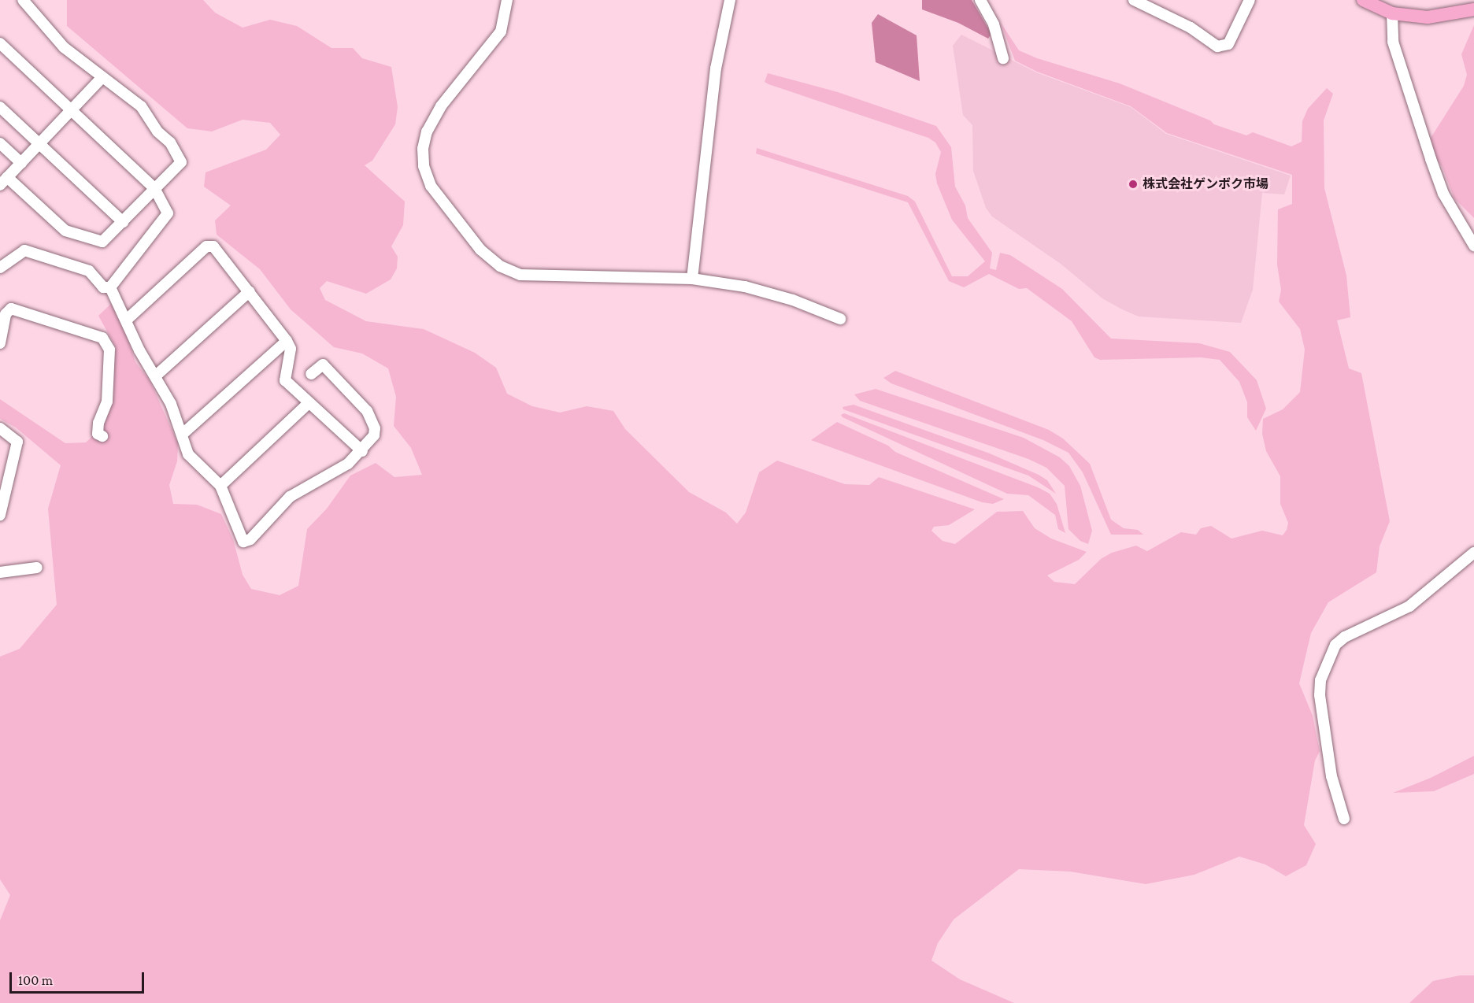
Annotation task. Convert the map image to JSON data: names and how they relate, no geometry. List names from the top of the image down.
{
  "places": ["株式会社ゲンボク市場"],
  "scale_bar": "100 m"
}
